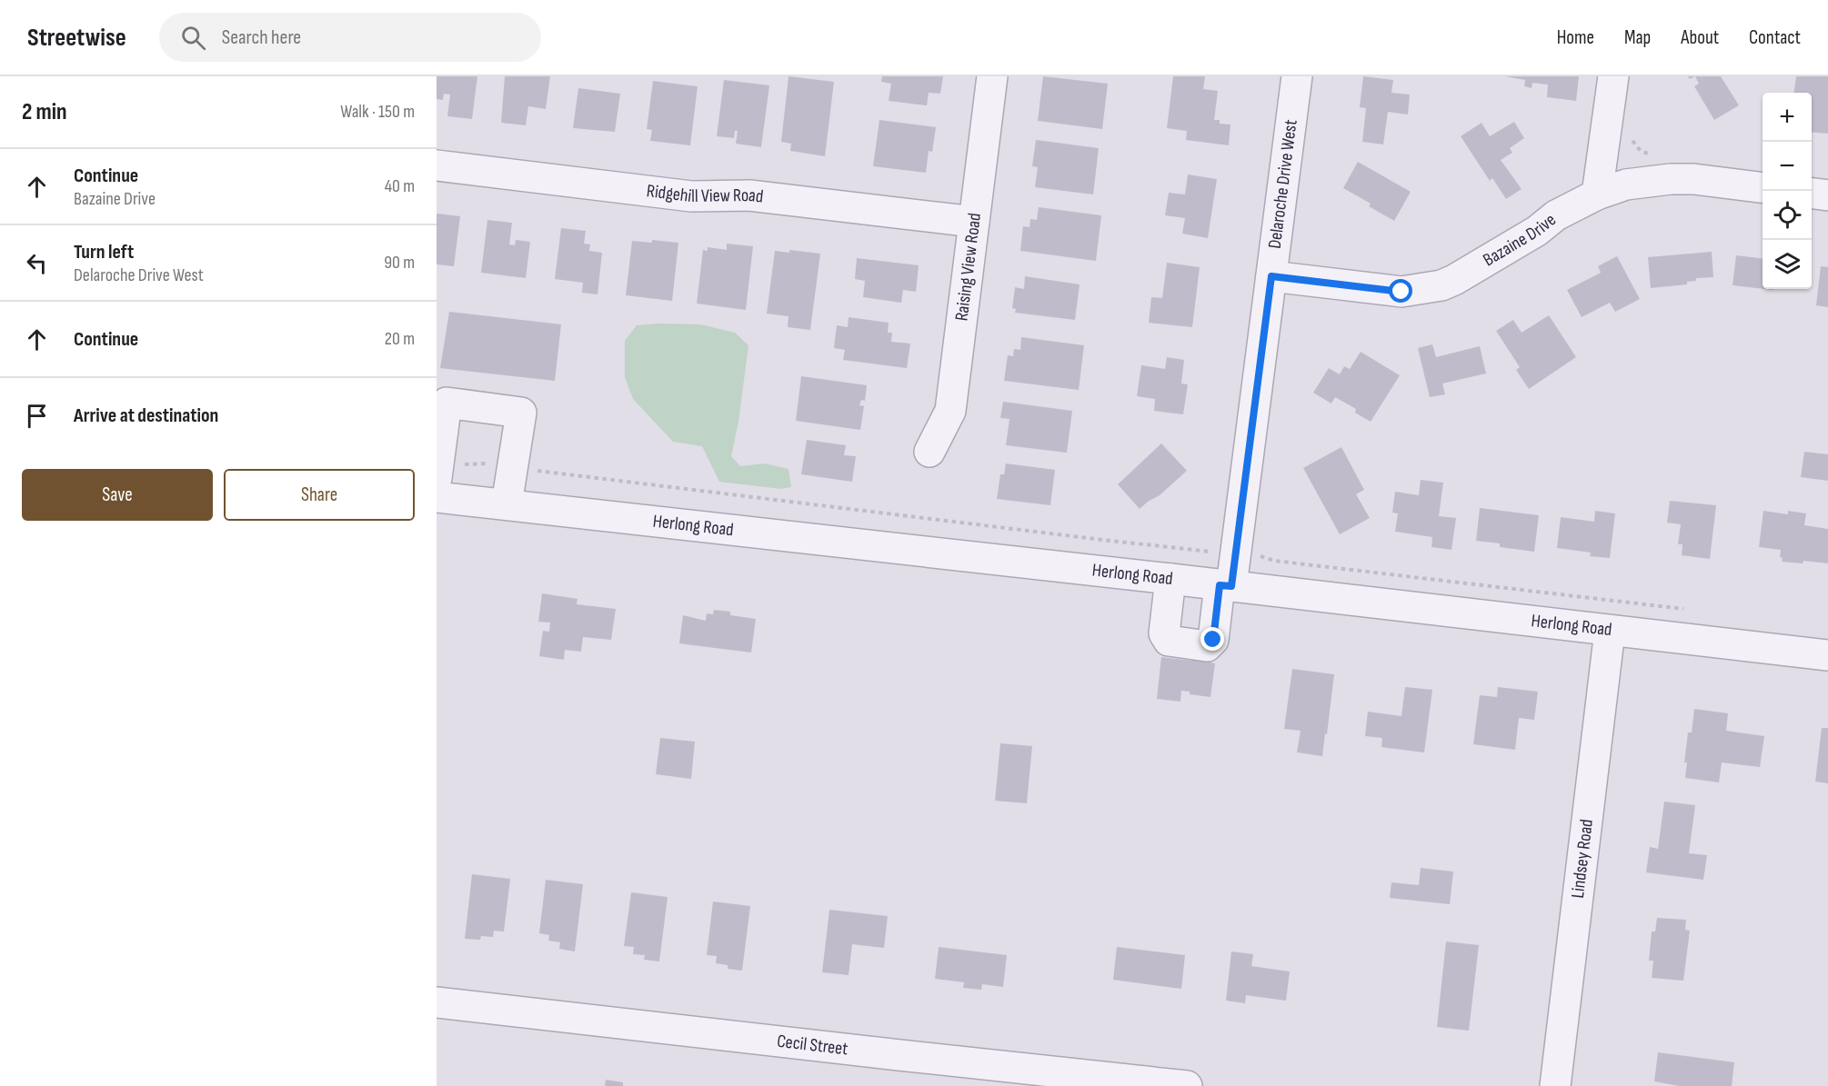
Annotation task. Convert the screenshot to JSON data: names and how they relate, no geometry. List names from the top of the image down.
{
  "streets": {
    "street": [
      "Delaroche Drive West",
      "Ridgehill View Road",
      "Bazaine Drive",
      "Raising View Road",
      "Herlong Road",
      "Lindsey Road",
      "Cecil Street"
    ]
  },
  "crossings": [
    ["Delaroche Drive West", "Bazaine Drive"],
    ["Delaroche Drive West", "Herlong Road"],
    ["Ridgehill View Road", "Raising View Road"],
    ["Herlong Road", "Lindsey Road"]
  ],
  "page": {
    "header": "Streetwise",
    "search": "Search here",
    "nav": [
      "Home",
      "Map",
      "About",
      "Contact"
    ],
    "heading": ["2 min", "Walk · 150 m"],
    "map_buttons": ["+", "−"],
    "list": [
      ["Continue", "Bazaine Drive", "40 m"],
      ["Turn left", "Delaroche Drive West", "90 m"],
      ["Continue", "20 m"],
      "Arrive at destination"
    ],
    "buttons": ["Save", "Share"]
  }
}
